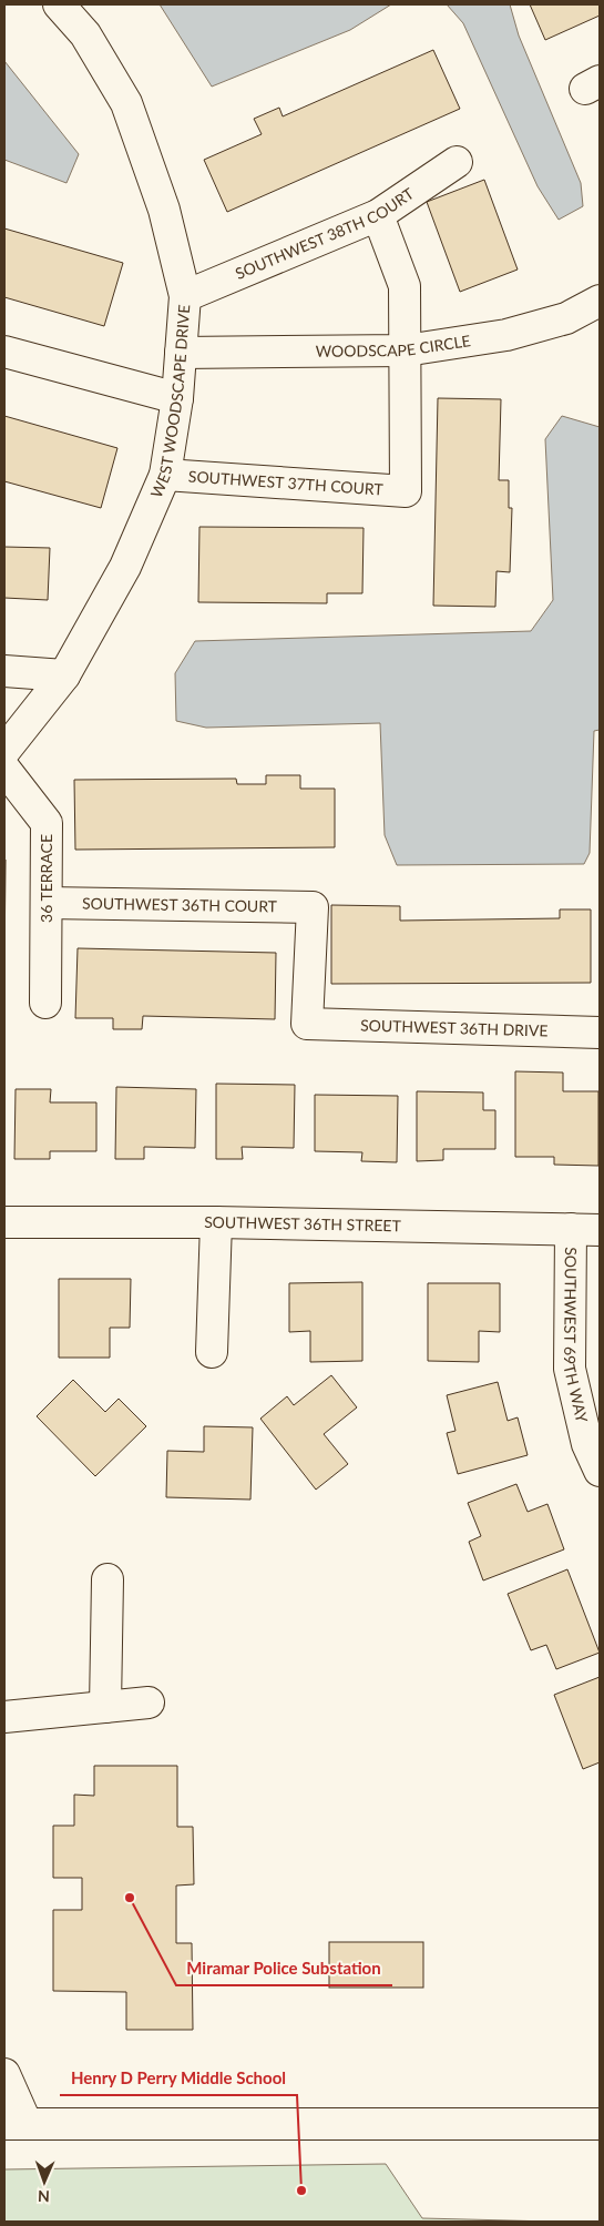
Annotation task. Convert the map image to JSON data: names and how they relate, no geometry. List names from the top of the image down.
{
  "streets": {
    "street": [
      "SOUTHWEST 38TH COURT",
      "WOODSCAPE CIRCLE",
      "WEST WOODSCAPE DRIVE",
      "SOUTHWEST 37TH COURT",
      "36 TERRACE",
      "SOUTHWEST 36TH COURT",
      "SOUTHWEST 36TH DRIVE",
      "SOUTHWEST 36TH STREET",
      "SOUTHWEST 69TH WAY"
    ]
  },
  "crossings": [
    ["SOUTHWEST 38TH COURT", "WEST WOODSCAPE DRIVE"],
    ["WOODSCAPE CIRCLE", "WEST WOODSCAPE DRIVE"],
    ["WOODSCAPE CIRCLE", "SOUTHWEST 37TH COURT"],
    ["WEST WOODSCAPE DRIVE", "SOUTHWEST 37TH COURT"],
    ["36 TERRACE", "SOUTHWEST 36TH COURT"],
    ["SOUTHWEST 36TH COURT", "SOUTHWEST 36TH DRIVE"],
    ["SOUTHWEST 36TH STREET", "SOUTHWEST 69TH WAY"]
  ],
  "places": ["Miramar Police Substation", "Henry D Perry Middle School"],
  "north": "bottom"
}
